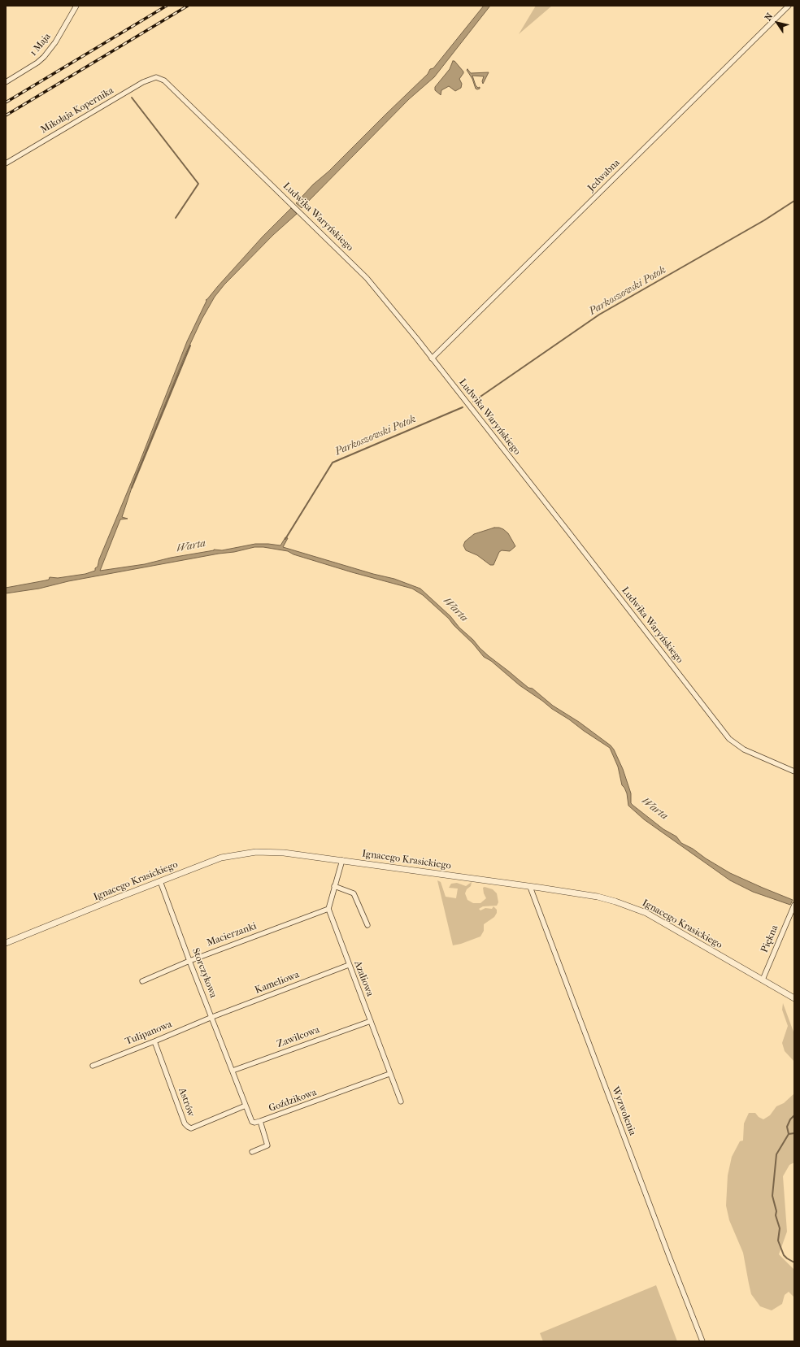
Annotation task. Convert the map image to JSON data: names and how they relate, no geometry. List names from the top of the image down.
{
  "streets": {
    "street": [
      "1 Maja",
      "Mikołaja Kopernika",
      "Jedwabna",
      "Ludwika Waryńskiego",
      "Ignacego Krasickiego",
      "Macierzanki",
      "Piękna",
      "Storczykowa",
      "Azaliowa",
      "Kameliowa",
      "Tulipanowa",
      "Zawilcowa",
      "Goździkowa",
      "Astrów",
      "Wyzwolenia"
    ]
  },
  "crossings": [
    ["Mikołaja Kopernika", "Ludwika Waryńskiego"],
    ["Jedwabna", "Ludwika Waryńskiego"],
    ["Ignacego Krasickiego", "Piękna"],
    ["Ignacego Krasickiego", "Storczykowa"],
    ["Ignacego Krasickiego", "Wyzwolenia"],
    ["Macierzanki", "Storczykowa"],
    ["Macierzanki", "Azaliowa"],
    ["Storczykowa", "Kameliowa"],
    ["Storczykowa", "Tulipanowa"],
    ["Storczykowa", "Zawilcowa"],
    ["Storczykowa", "Goździkowa"],
    ["Azaliowa", "Kameliowa"],
    ["Azaliowa", "Zawilcowa"],
    ["Azaliowa", "Goździkowa"],
    ["Kameliowa", "Tulipanowa"],
    ["Tulipanowa", "Astrów"],
    ["Zawilcowa", "Goździkowa"],
    ["Goździkowa", "Astrów"]
  ],
  "water": ["Parkoszowski Potok", "Warta"],
  "north": "top left"
}
